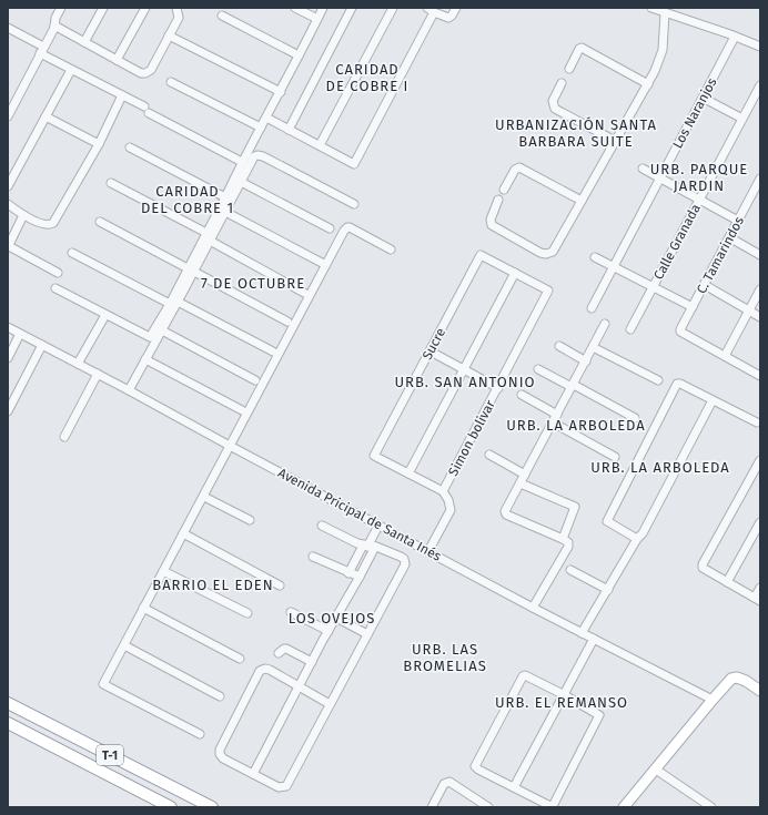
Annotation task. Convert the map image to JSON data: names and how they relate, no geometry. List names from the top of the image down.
{
  "streets": {
    "highway": ["T-1"],
    "street": [
      "Los Naranjos",
      "Calle Granada",
      "C. Tamarindos",
      "Sucre",
      "Simon bolivar",
      "Avenida Pricipal de Santa Inés"
    ]
  },
  "crossings": [
    ["Sucre", "Simon bolivar"]
  ],
  "districts": [
    "CARIDAD DE COBRE I",
    "URBANIZACIÓN SANTA BARBARA SUITE",
    "URB. PARQUE JARDIN",
    "CARIDAD DEL COBRE 1",
    "7 DE OCTUBRE",
    "URB. SAN ANTONIO",
    "URB. LA ARBOLEDA",
    "URB. LA ARBOLEDA",
    "BARRIO EL EDEN",
    "LOS OVEJOS",
    "URB. LAS BROMELIAS",
    "URB. EL REMANSO"
  ]
}
